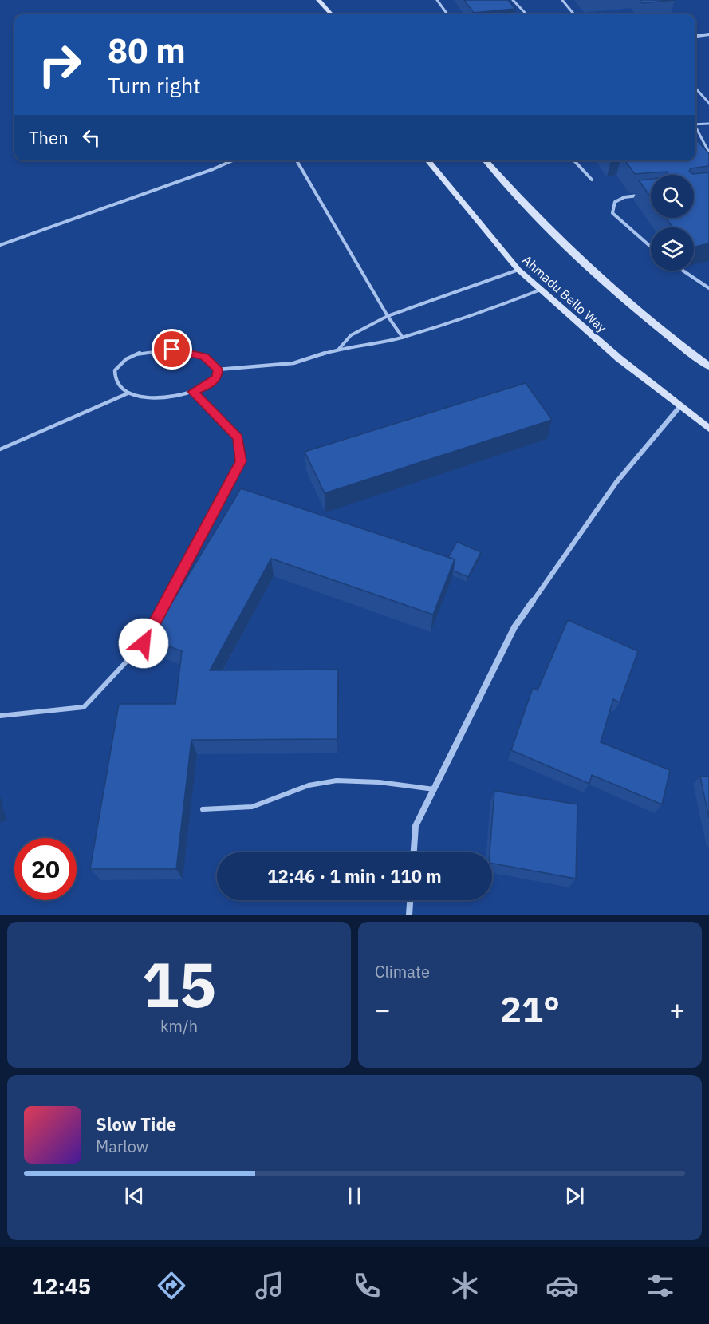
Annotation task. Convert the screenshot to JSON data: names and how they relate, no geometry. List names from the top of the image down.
{
  "streets": {
    "main road": ["Ahmadu Bello Way"]
  },
  "page": {
    "turn": ["80 m", "Turn right"],
    "then": "Then",
    "limit": "20",
    "trip": "12:46 · 1 min · 110 m",
    "tile": [
      ["15", "km/h"],
      "Climate"
    ],
    "heat": ["−", "21°", "+"],
    "song": ["Slow Tide", "Marlow"],
    "tabs": "12:45"
  }
}
